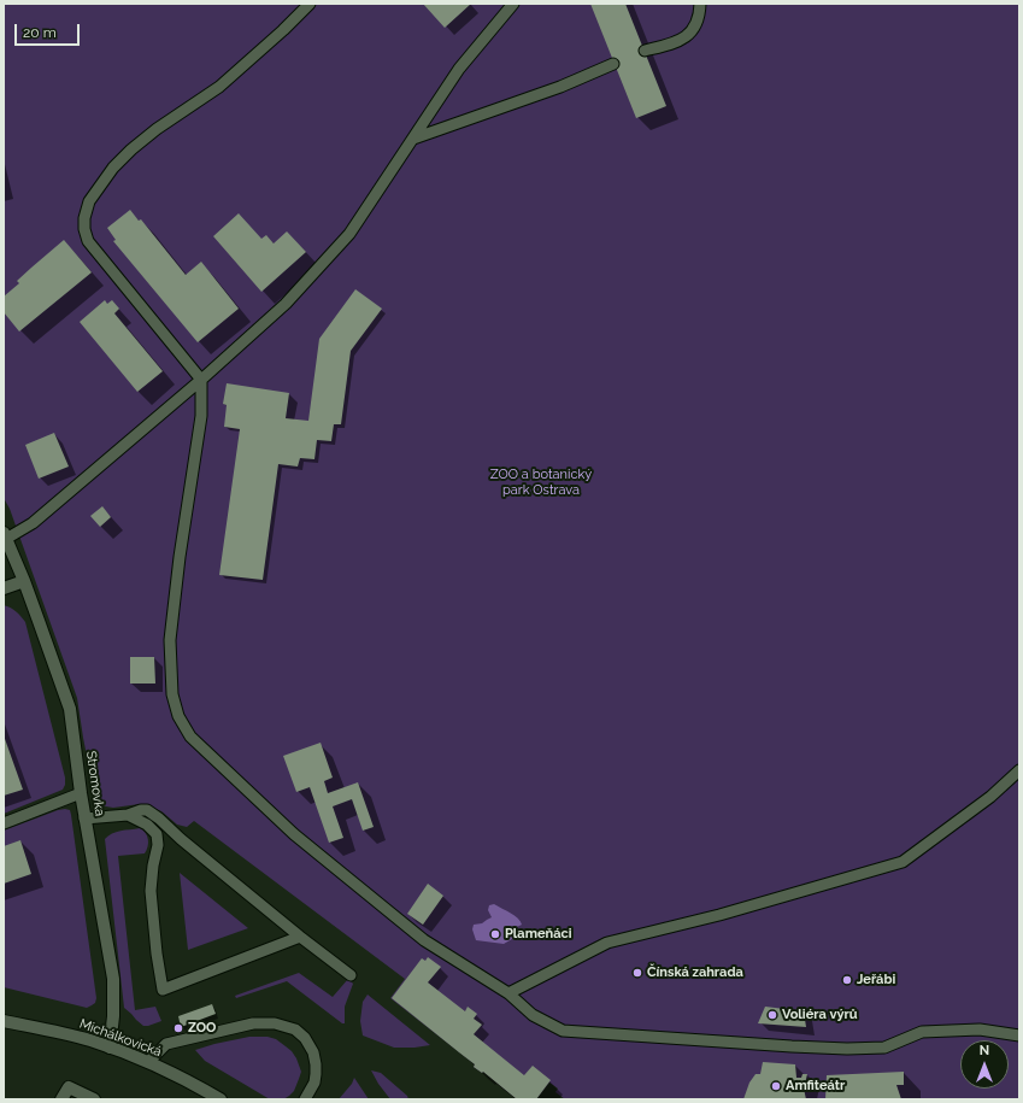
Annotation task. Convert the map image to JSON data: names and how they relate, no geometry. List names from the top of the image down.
{
  "streets": {
    "street": ["Stromovka", "Michálkovická"]
  },
  "crossings": [
    ["Stromovka", "Michálkovická"]
  ],
  "parks": ["ZOO a botanický park Ostrava"],
  "places": [
    "Plameňáci",
    "Čínská zahrada",
    "Jeřábi",
    "Voliéra výrů",
    "ZOO",
    "Amfiteátr"
  ],
  "scale_bar": "20 m",
  "north": "top"
}
